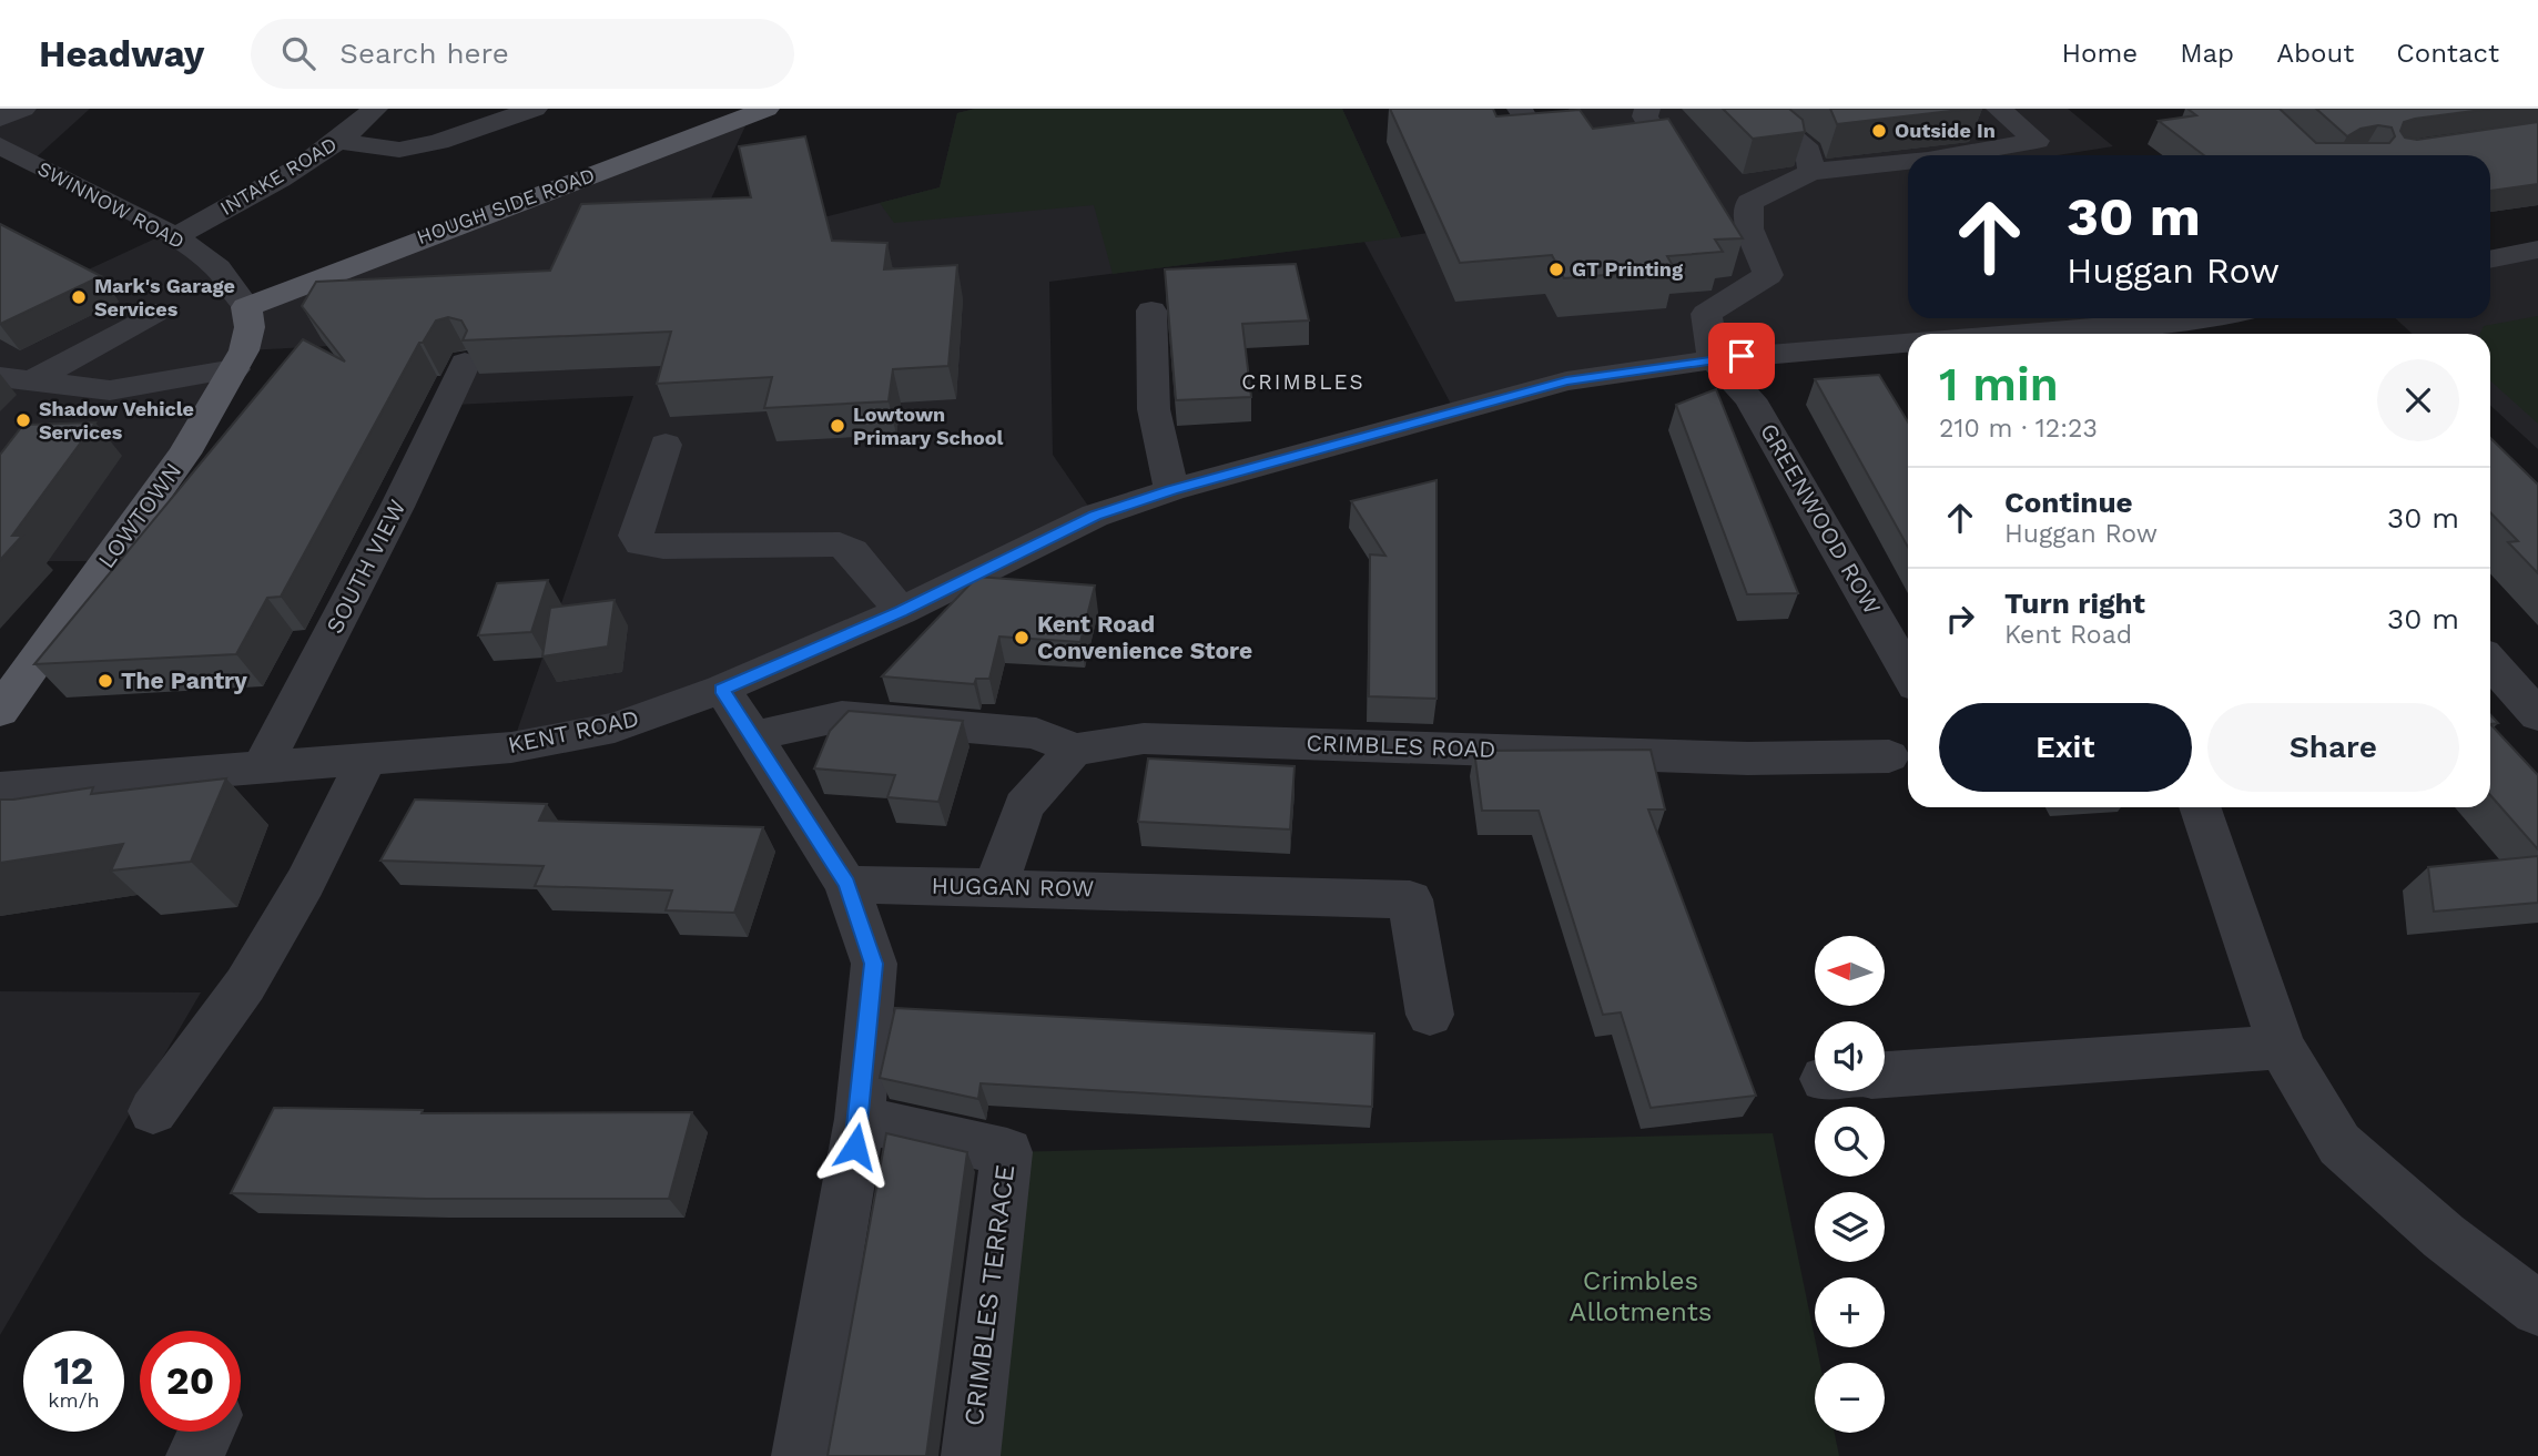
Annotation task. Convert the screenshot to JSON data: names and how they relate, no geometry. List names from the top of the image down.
{
  "streets": {
    "main road": ["HOUGH SIDE ROAD", "LOWTOWN"],
    "street": [
      "INTAKE ROAD",
      "SWINNOW ROAD",
      "GREENWOOD ROW",
      "SOUTH VIEW",
      "KENT ROAD",
      "CRIMBLES ROAD",
      "HUGGAN ROW",
      "CRIMBLES TERRACE"
    ]
  },
  "crossings": [
    ["INTAKE ROAD", "SWINNOW ROAD"],
    ["SWINNOW ROAD", "HOUGH SIDE ROAD"],
    ["SWINNOW ROAD", "LOWTOWN"],
    ["HOUGH SIDE ROAD", "LOWTOWN"],
    ["GREENWOOD ROW", "KENT ROAD"],
    ["SOUTH VIEW", "KENT ROAD"]
  ],
  "districts": ["CRIMBLES"],
  "parks": ["Crimbles Allotments"],
  "places": [
    "Outside In",
    "GT Printing",
    "Mark's Garage Services",
    "Shadow Vehicle Services",
    "Lowtown Primary School",
    "Kent Road Convenience Store",
    "The Pantry"
  ],
  "north": "left",
  "page": {
    "header": "Headway",
    "search": "Search here",
    "nav": [
      "Home",
      "Map",
      "About",
      "Contact"
    ],
    "turn": ["30 m", "Huggan Row"],
    "heading": ["1 min", "210 m · 12:23"],
    "list": [
      {
        "name": "Continue",
        "note": "Huggan Row",
        "value": "30 m"
      },
      {
        "name": "Turn right",
        "note": "Kent Road",
        "value": "30 m"
      }
    ],
    "buttons": ["Exit", "Share"],
    "map_buttons": ["+", "−"],
    "speed": "12 km/h",
    "limit": "20"
  }
}
